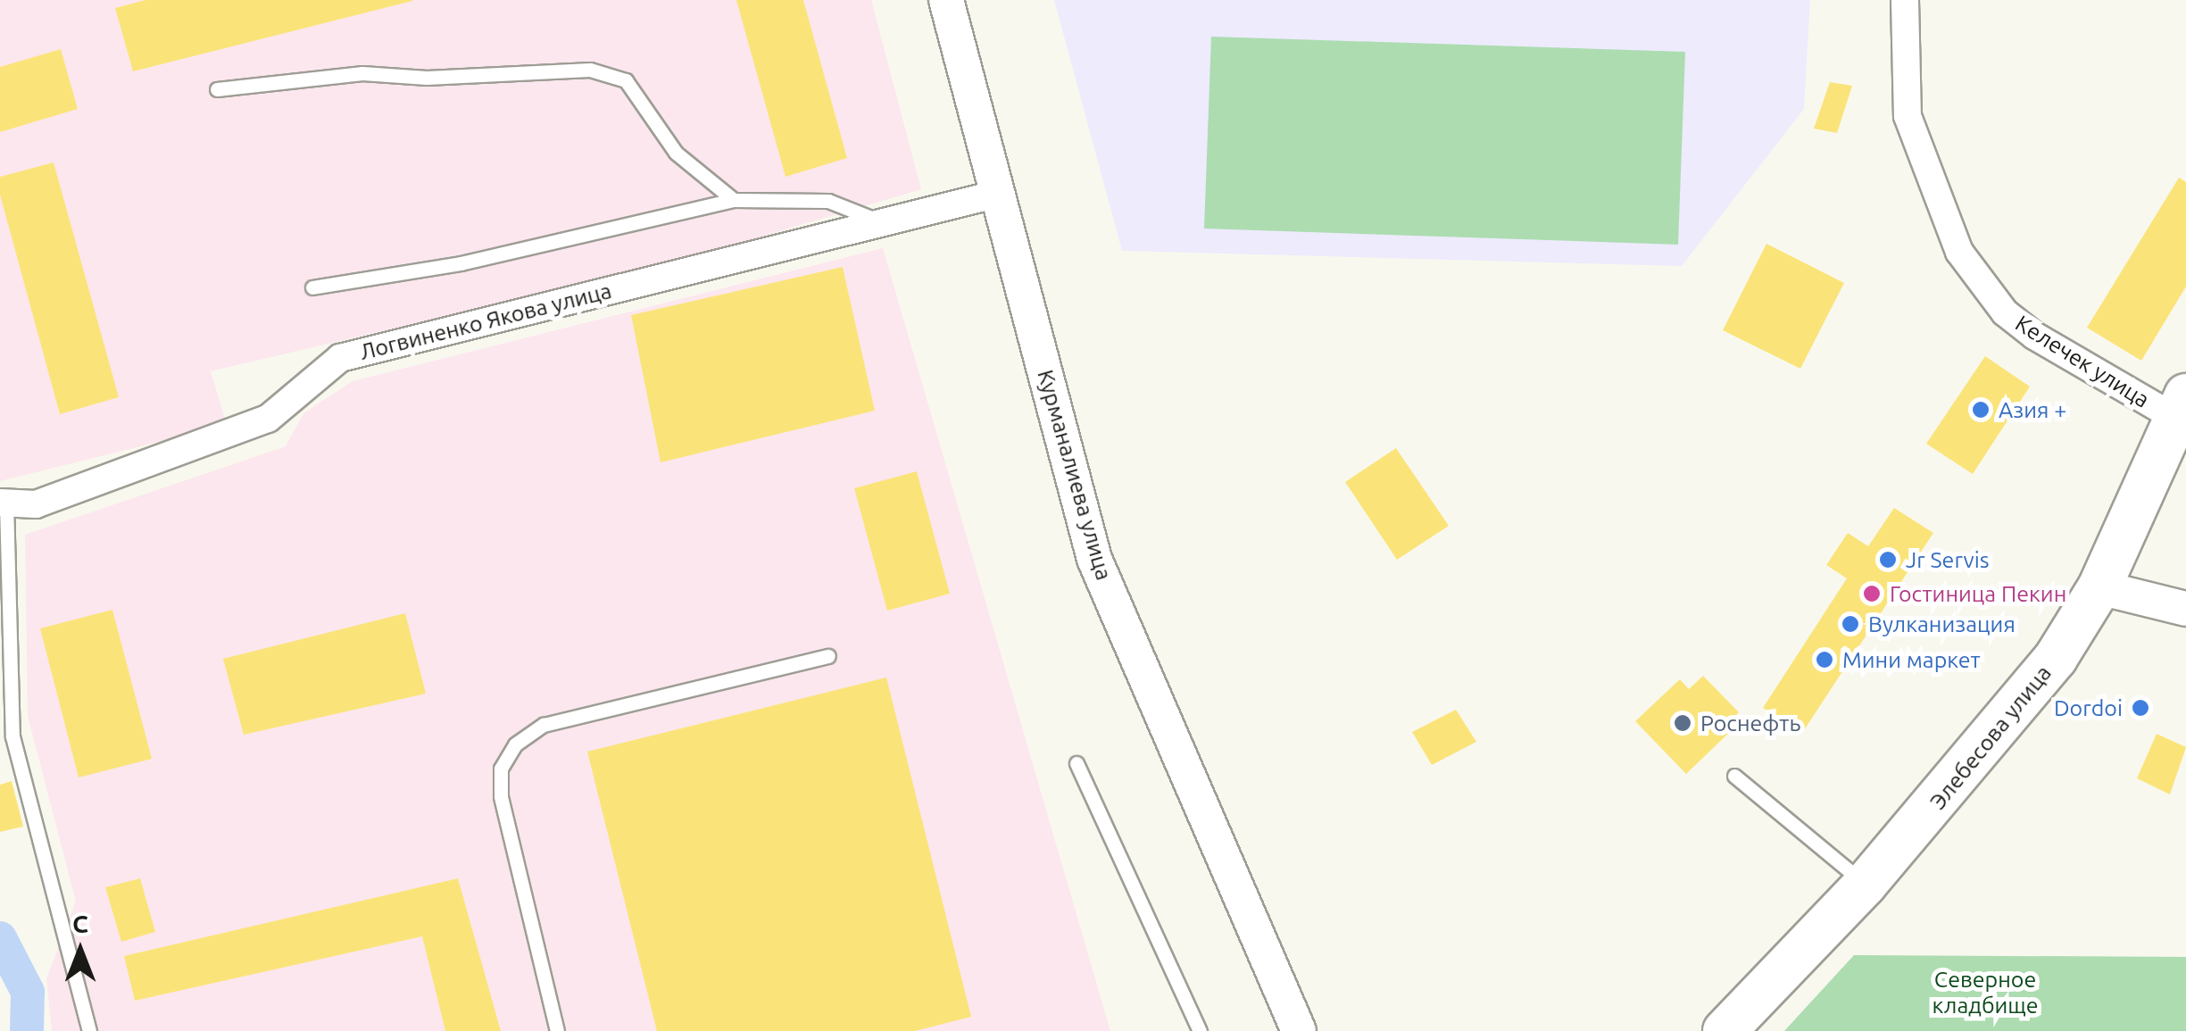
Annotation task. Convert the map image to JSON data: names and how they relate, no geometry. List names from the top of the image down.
{
  "streets": {
    "main road": ["Элебесова улица"],
    "street": ["Логвиненко Якова улица", "Келечек улица", "Курманалиева улица"]
  },
  "crossings": [
    ["Логвиненко Якова улица", "Курманалиева улица"],
    ["Келечек улица", "Элебесова улица"]
  ],
  "parks": ["Северное кладбище"],
  "places": [
    "Азия +",
    "Jr Servis",
    "Гостиница Пекин",
    "Вулканизация",
    "Мини маркет",
    "Dordoi",
    "Роснефть"
  ],
  "north": "top"
}
